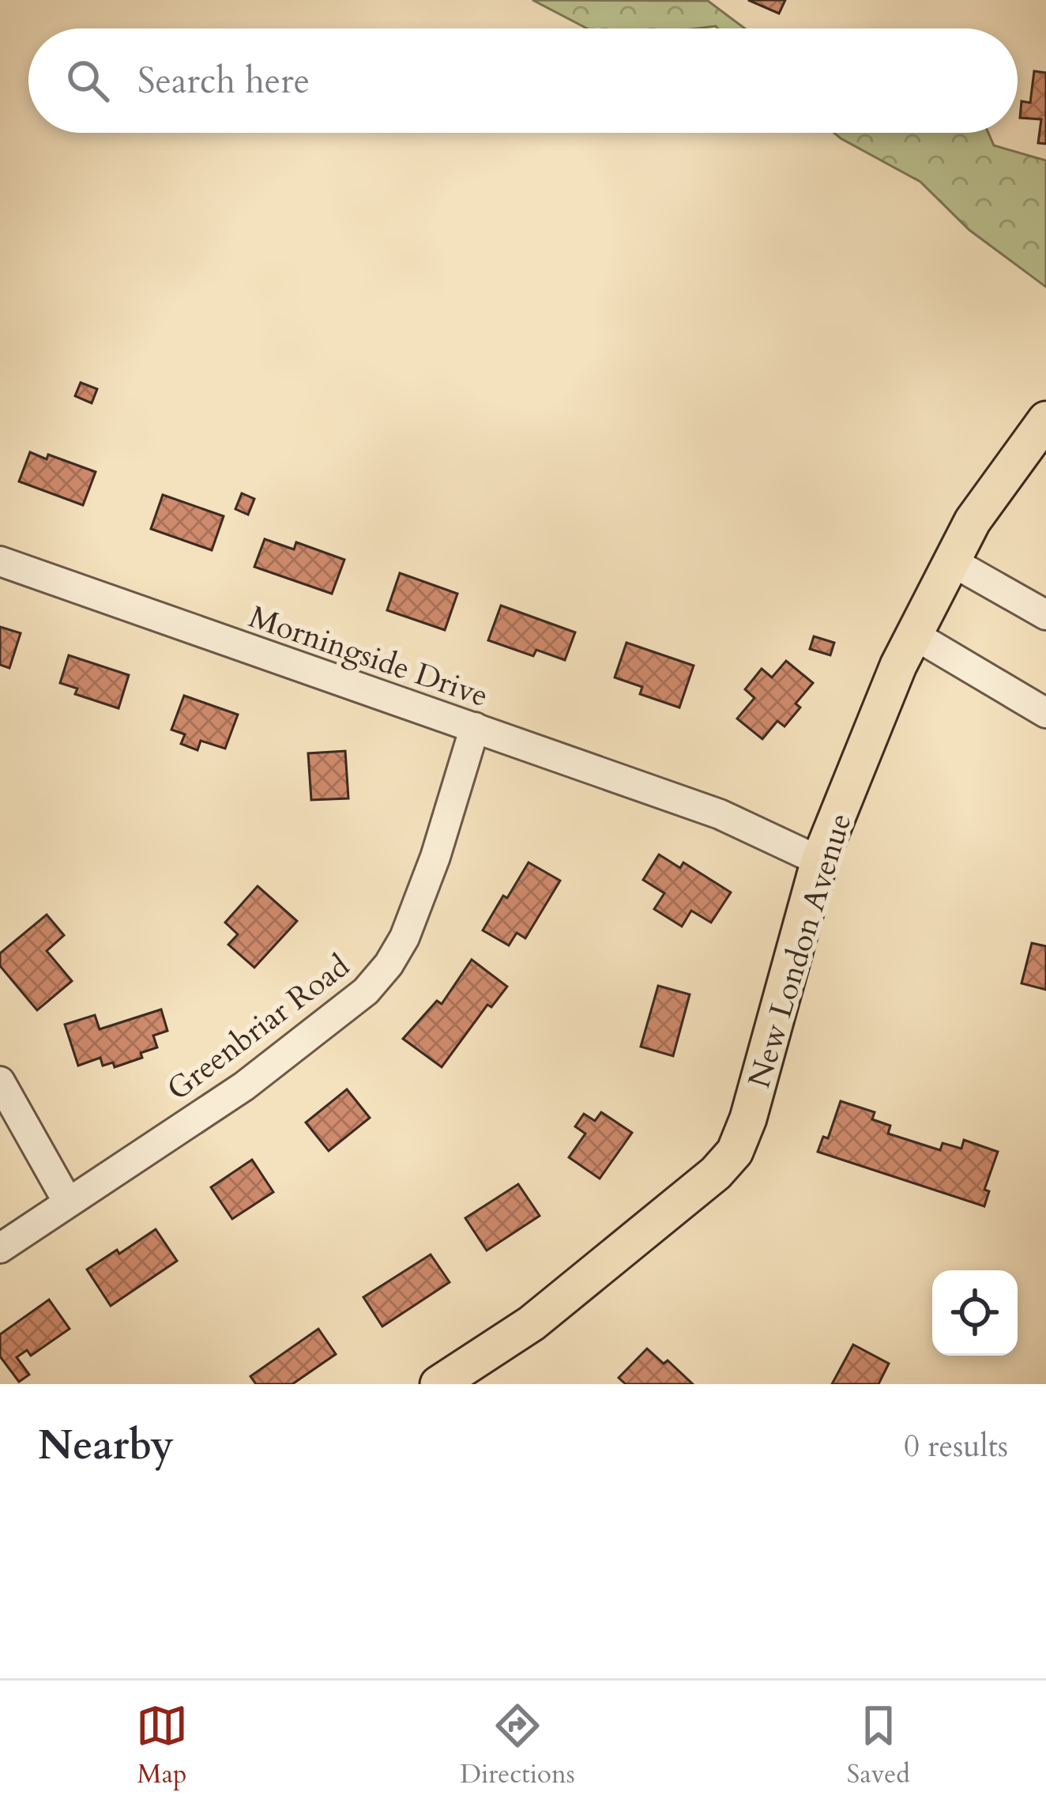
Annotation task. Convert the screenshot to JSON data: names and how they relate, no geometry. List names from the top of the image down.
{
  "streets": {
    "main road": ["New London Avenue"],
    "street": ["Morningside Drive", "Greenbriar Road"]
  },
  "crossings": [
    ["Morningside Drive", "New London Avenue"],
    ["Morningside Drive", "Greenbriar Road"]
  ],
  "page": {
    "search": "Search here",
    "heading": ["Nearby", "0 results"],
    "nav": ["Map", "Directions", "Saved"]
  }
}
